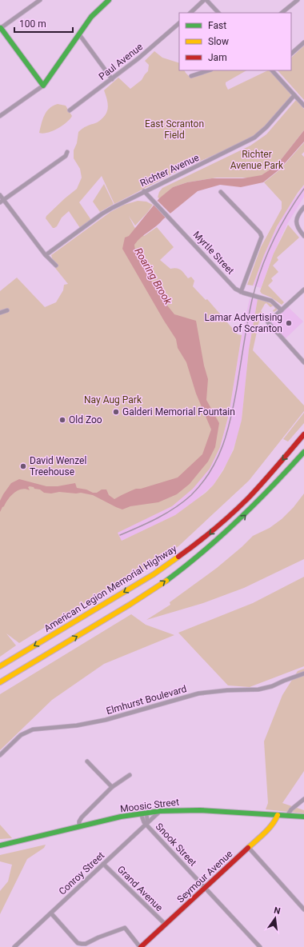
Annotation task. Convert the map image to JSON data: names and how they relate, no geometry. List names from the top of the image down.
{
  "streets": {
    "main road": ["American Legion Memorial Highway", "Moosic Street", "Seymour Avenue"],
    "street": [
      "Paul Avenue",
      "Richter Avenue",
      "Myrtle Street",
      "Elmhurst Boulevard",
      "Snook Street",
      "Conroy Street",
      "Grand Avenue"
    ]
  },
  "crossings": [
    ["Richter Avenue", "Myrtle Street"],
    ["Moosic Street", "Snook Street"],
    ["Moosic Street", "Conroy Street"],
    ["Moosic Street", "Seymour Avenue"],
    ["Snook Street", "Conroy Street"],
    ["Snook Street", "Seymour Avenue"],
    ["Conroy Street", "Grand Avenue"],
    ["Seymour Avenue", "Grand Avenue"]
  ],
  "water": ["Roaring Brook"],
  "parks": ["East Scranton Field", "Richter Avenue Park", "Nay Aug Park"],
  "places": [
    "Lamar Advertising of Scranton",
    "Galderi Memorial Fountain",
    "Old Zoo",
    "David Wenzel Treehouse"
  ],
  "legend": ["Fast", "Slow", "Jam"],
  "scale_bar": "100 m",
  "north": "top"
}
